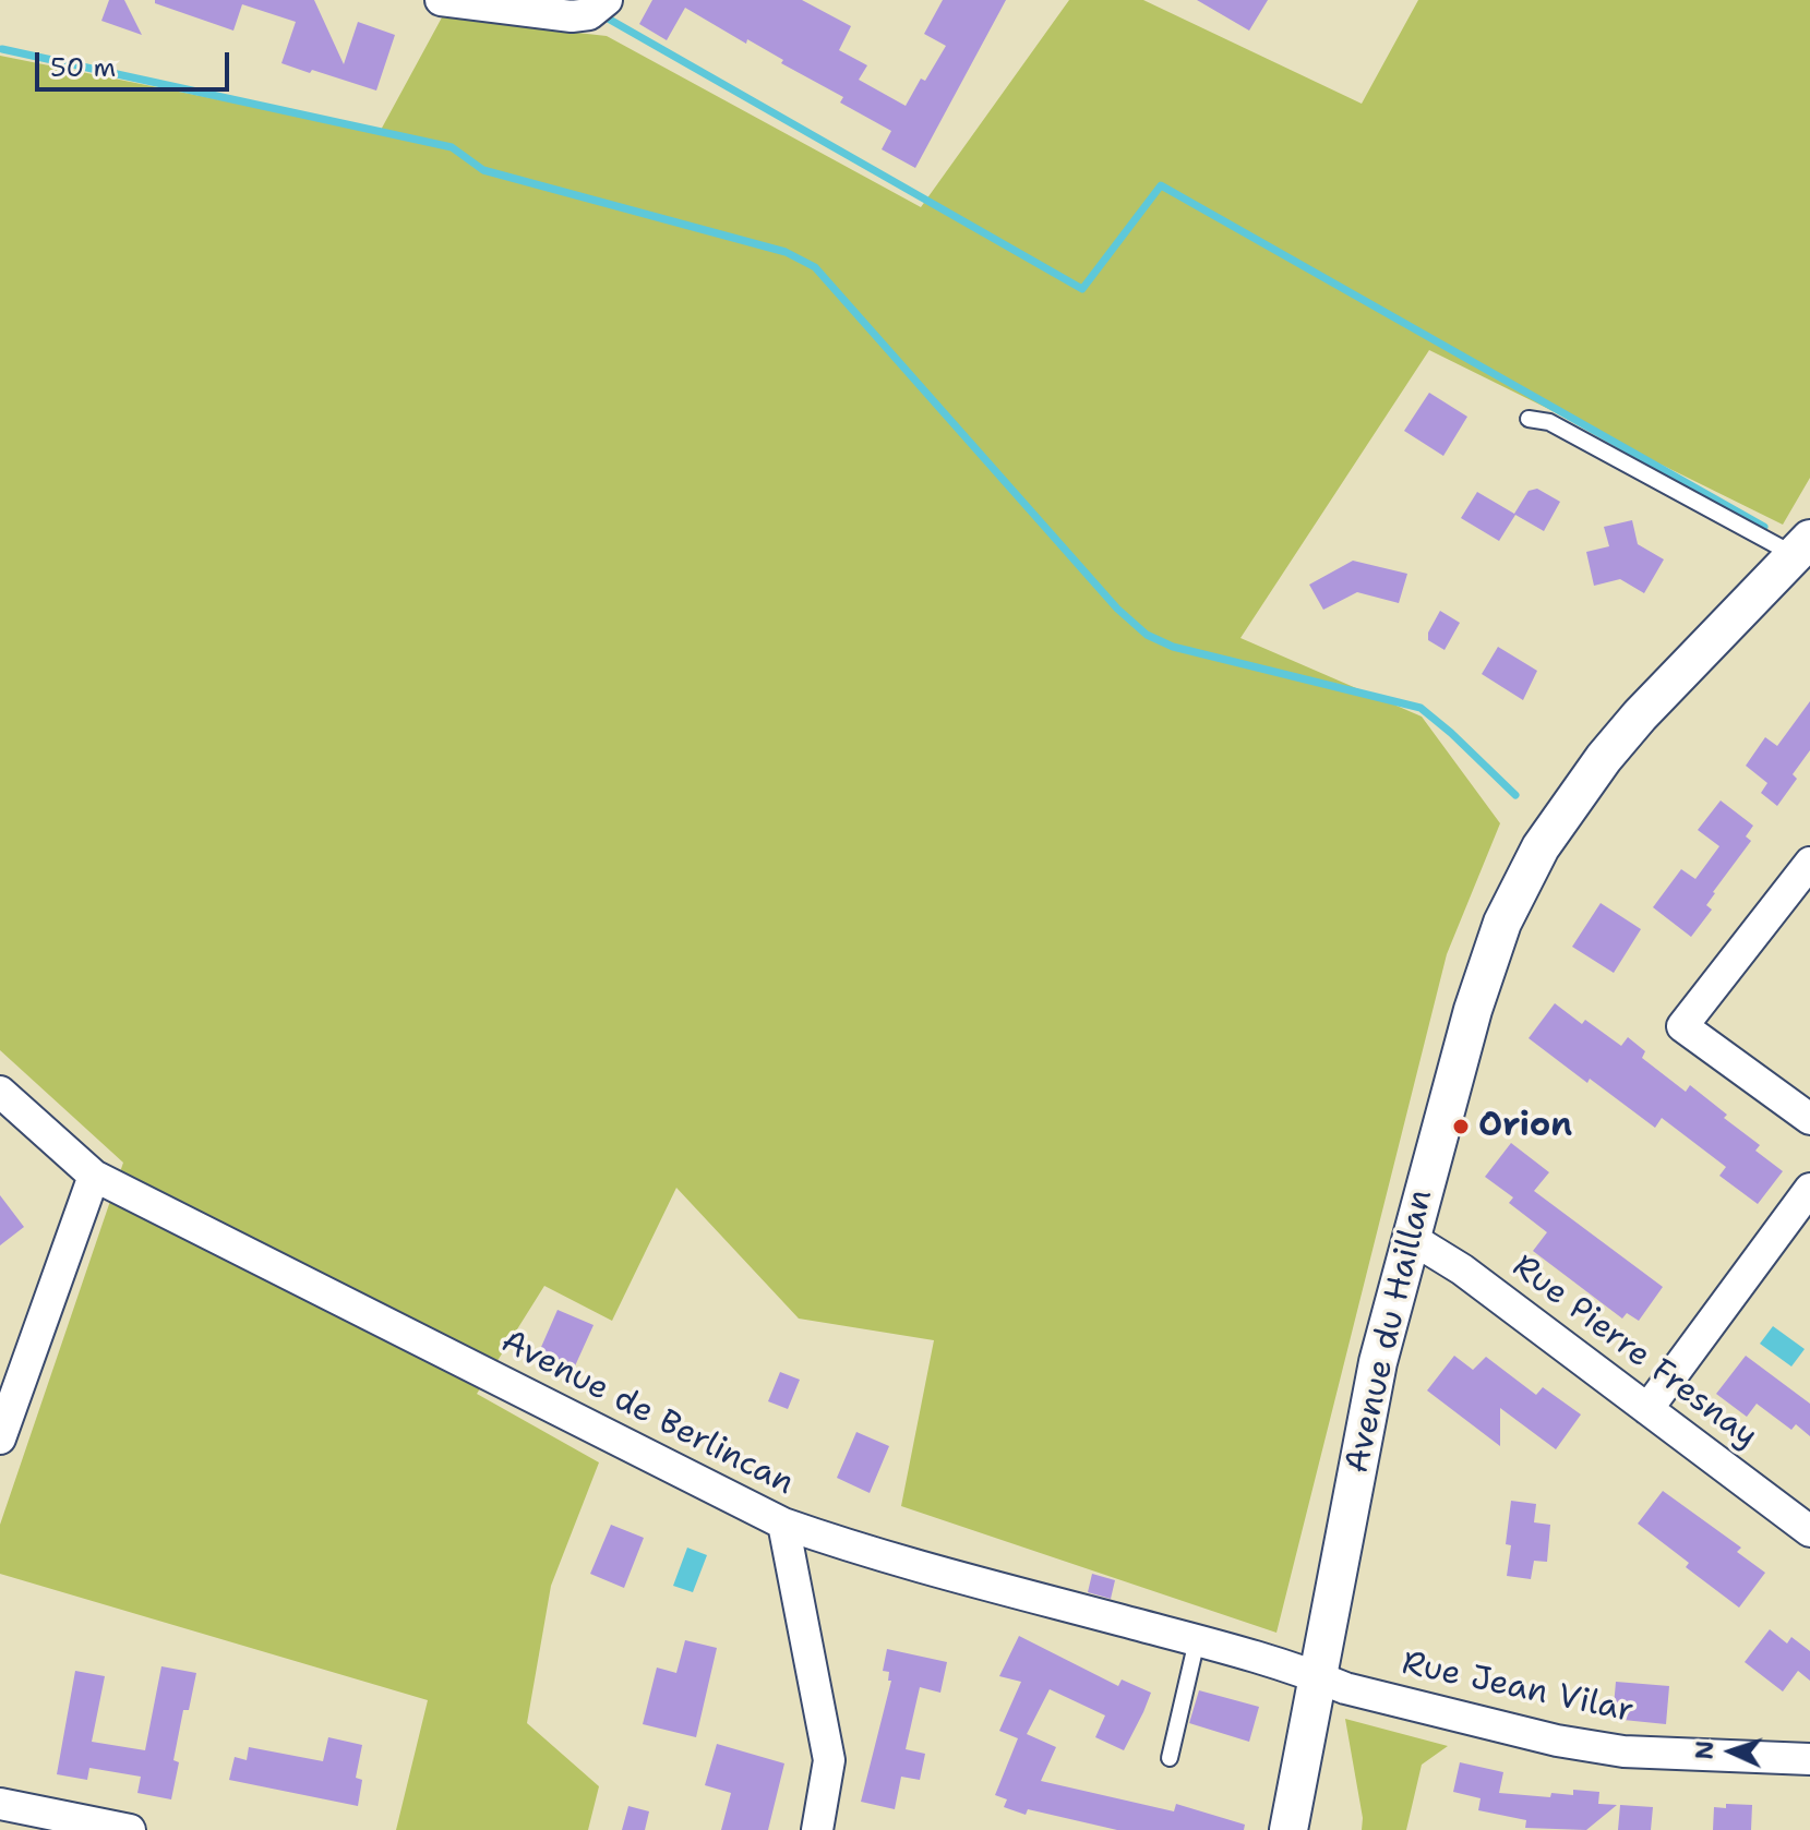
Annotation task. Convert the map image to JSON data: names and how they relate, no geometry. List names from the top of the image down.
{
  "streets": {
    "street": [
      "Avenue du Haillan",
      "Rue Pierre Fresnay",
      "Avenue de Berlincan",
      "Rue Jean Vilar"
    ]
  },
  "crossings": [
    ["Avenue du Haillan", "Rue Pierre Fresnay"],
    ["Avenue du Haillan", "Avenue de Berlincan"],
    ["Avenue du Haillan", "Rue Jean Vilar"],
    ["Avenue de Berlincan", "Rue Jean Vilar"]
  ],
  "places": ["Orion"],
  "scale_bar": "50 m",
  "north": "left"
}
